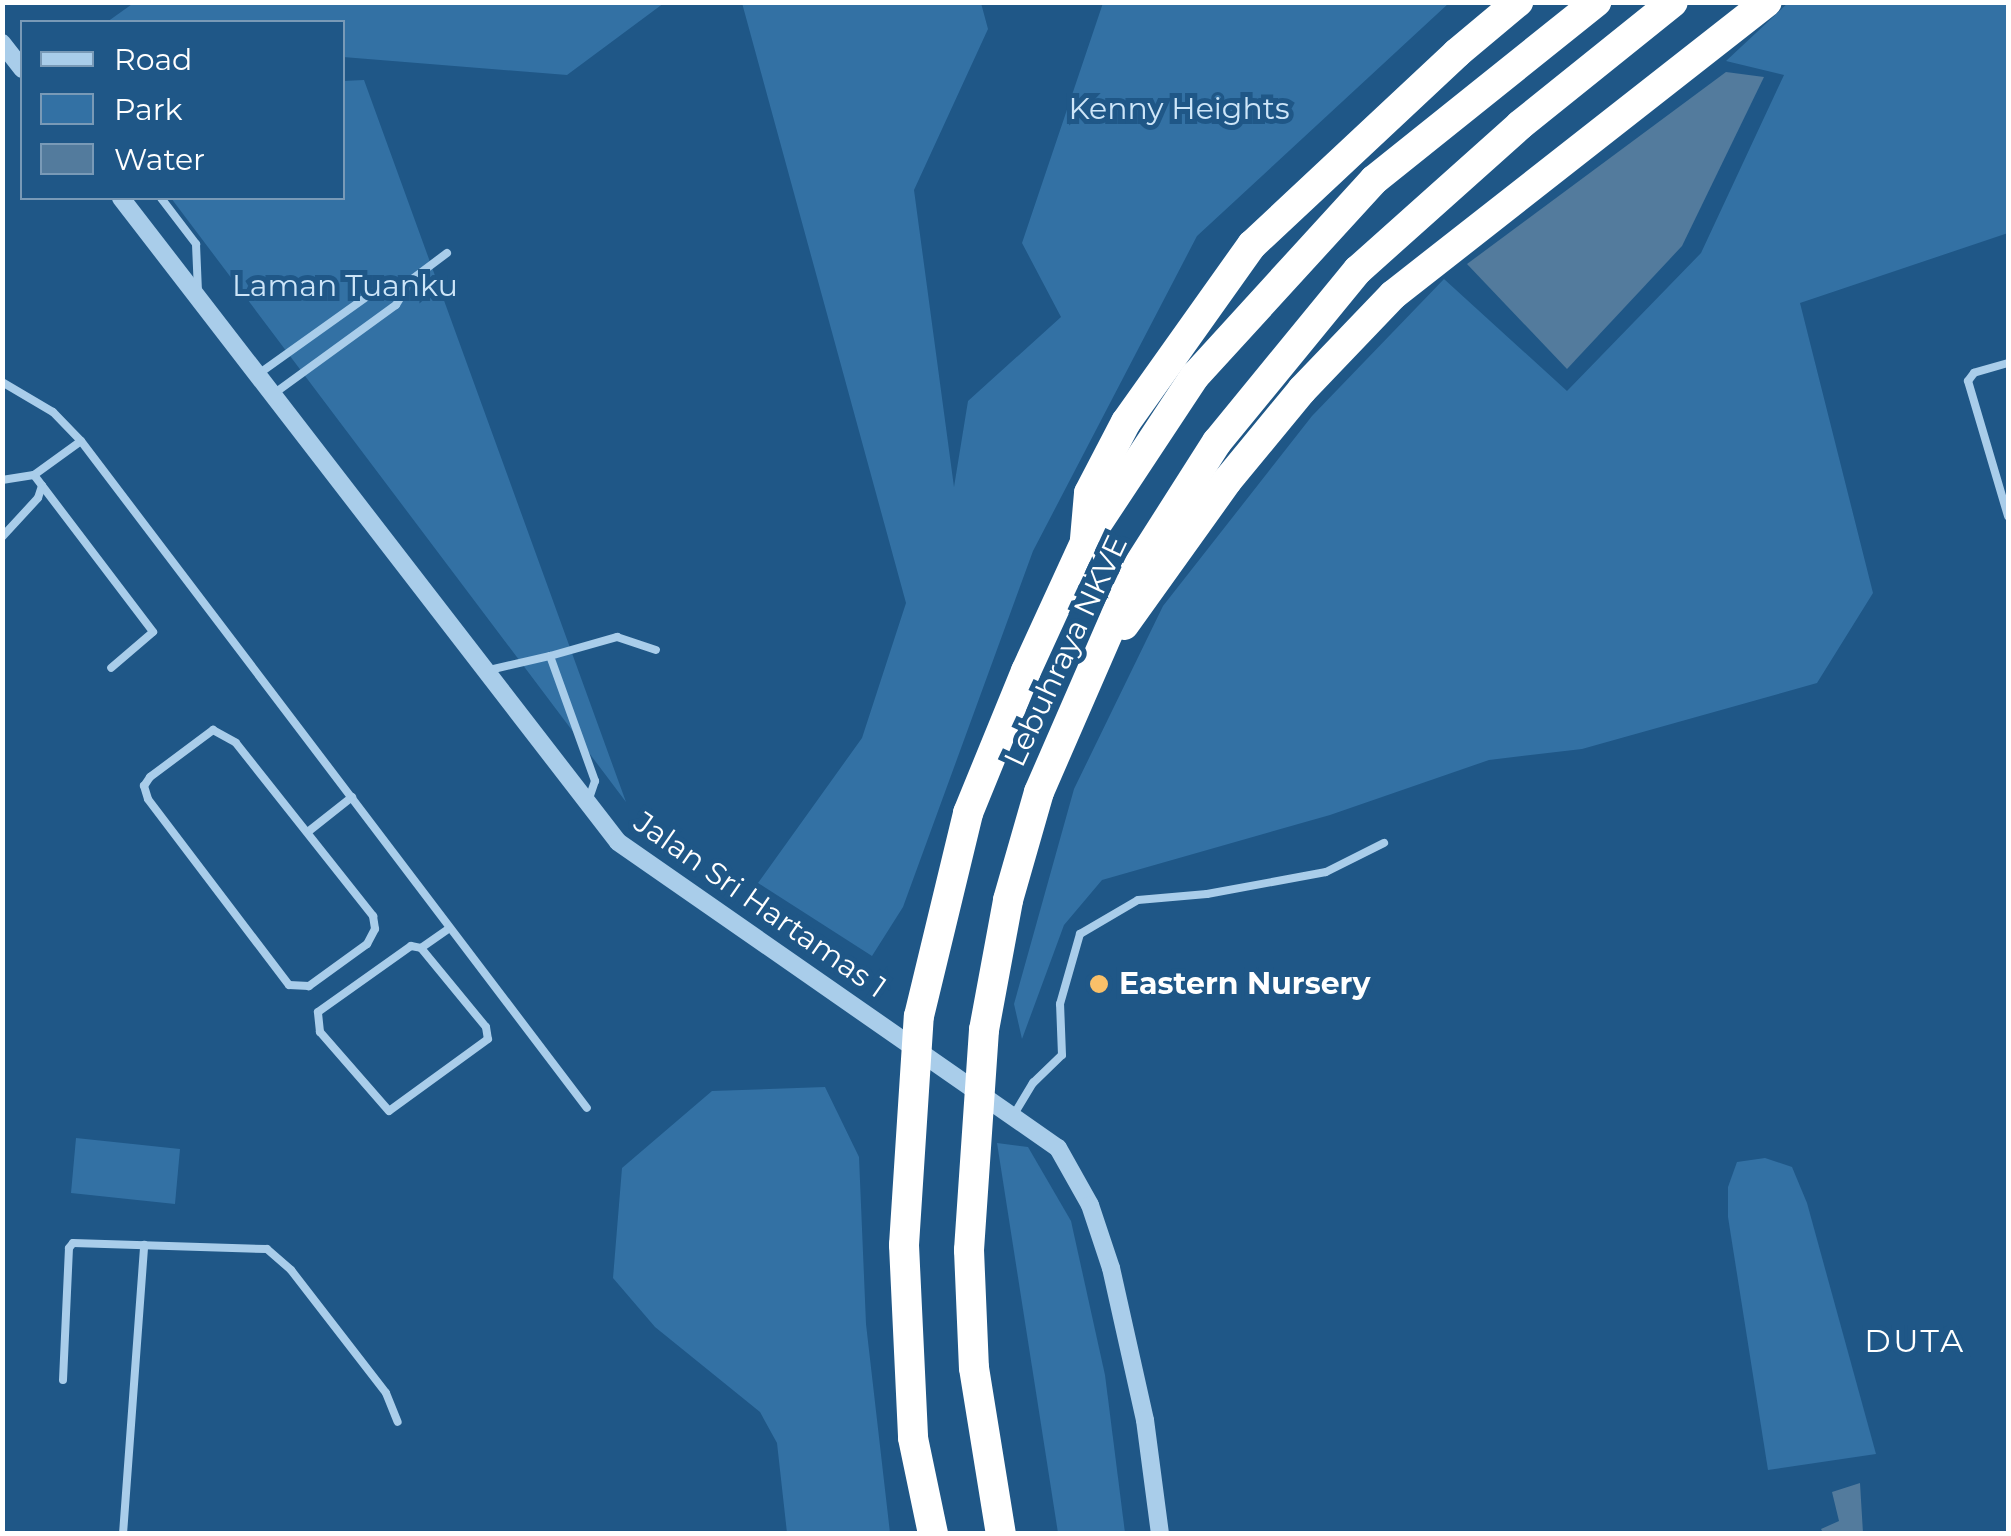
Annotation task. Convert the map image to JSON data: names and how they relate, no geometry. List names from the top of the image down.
{
  "streets": {
    "highway": ["Lebuhraya NKVE"],
    "street": ["Jalan Sri Hartamas 1"]
  },
  "districts": ["DUTA"],
  "parks": ["Kenny Heights", "Laman Tuanku"],
  "places": ["Eastern Nursery"],
  "legend": ["Road", "Park", "Water"]
}
